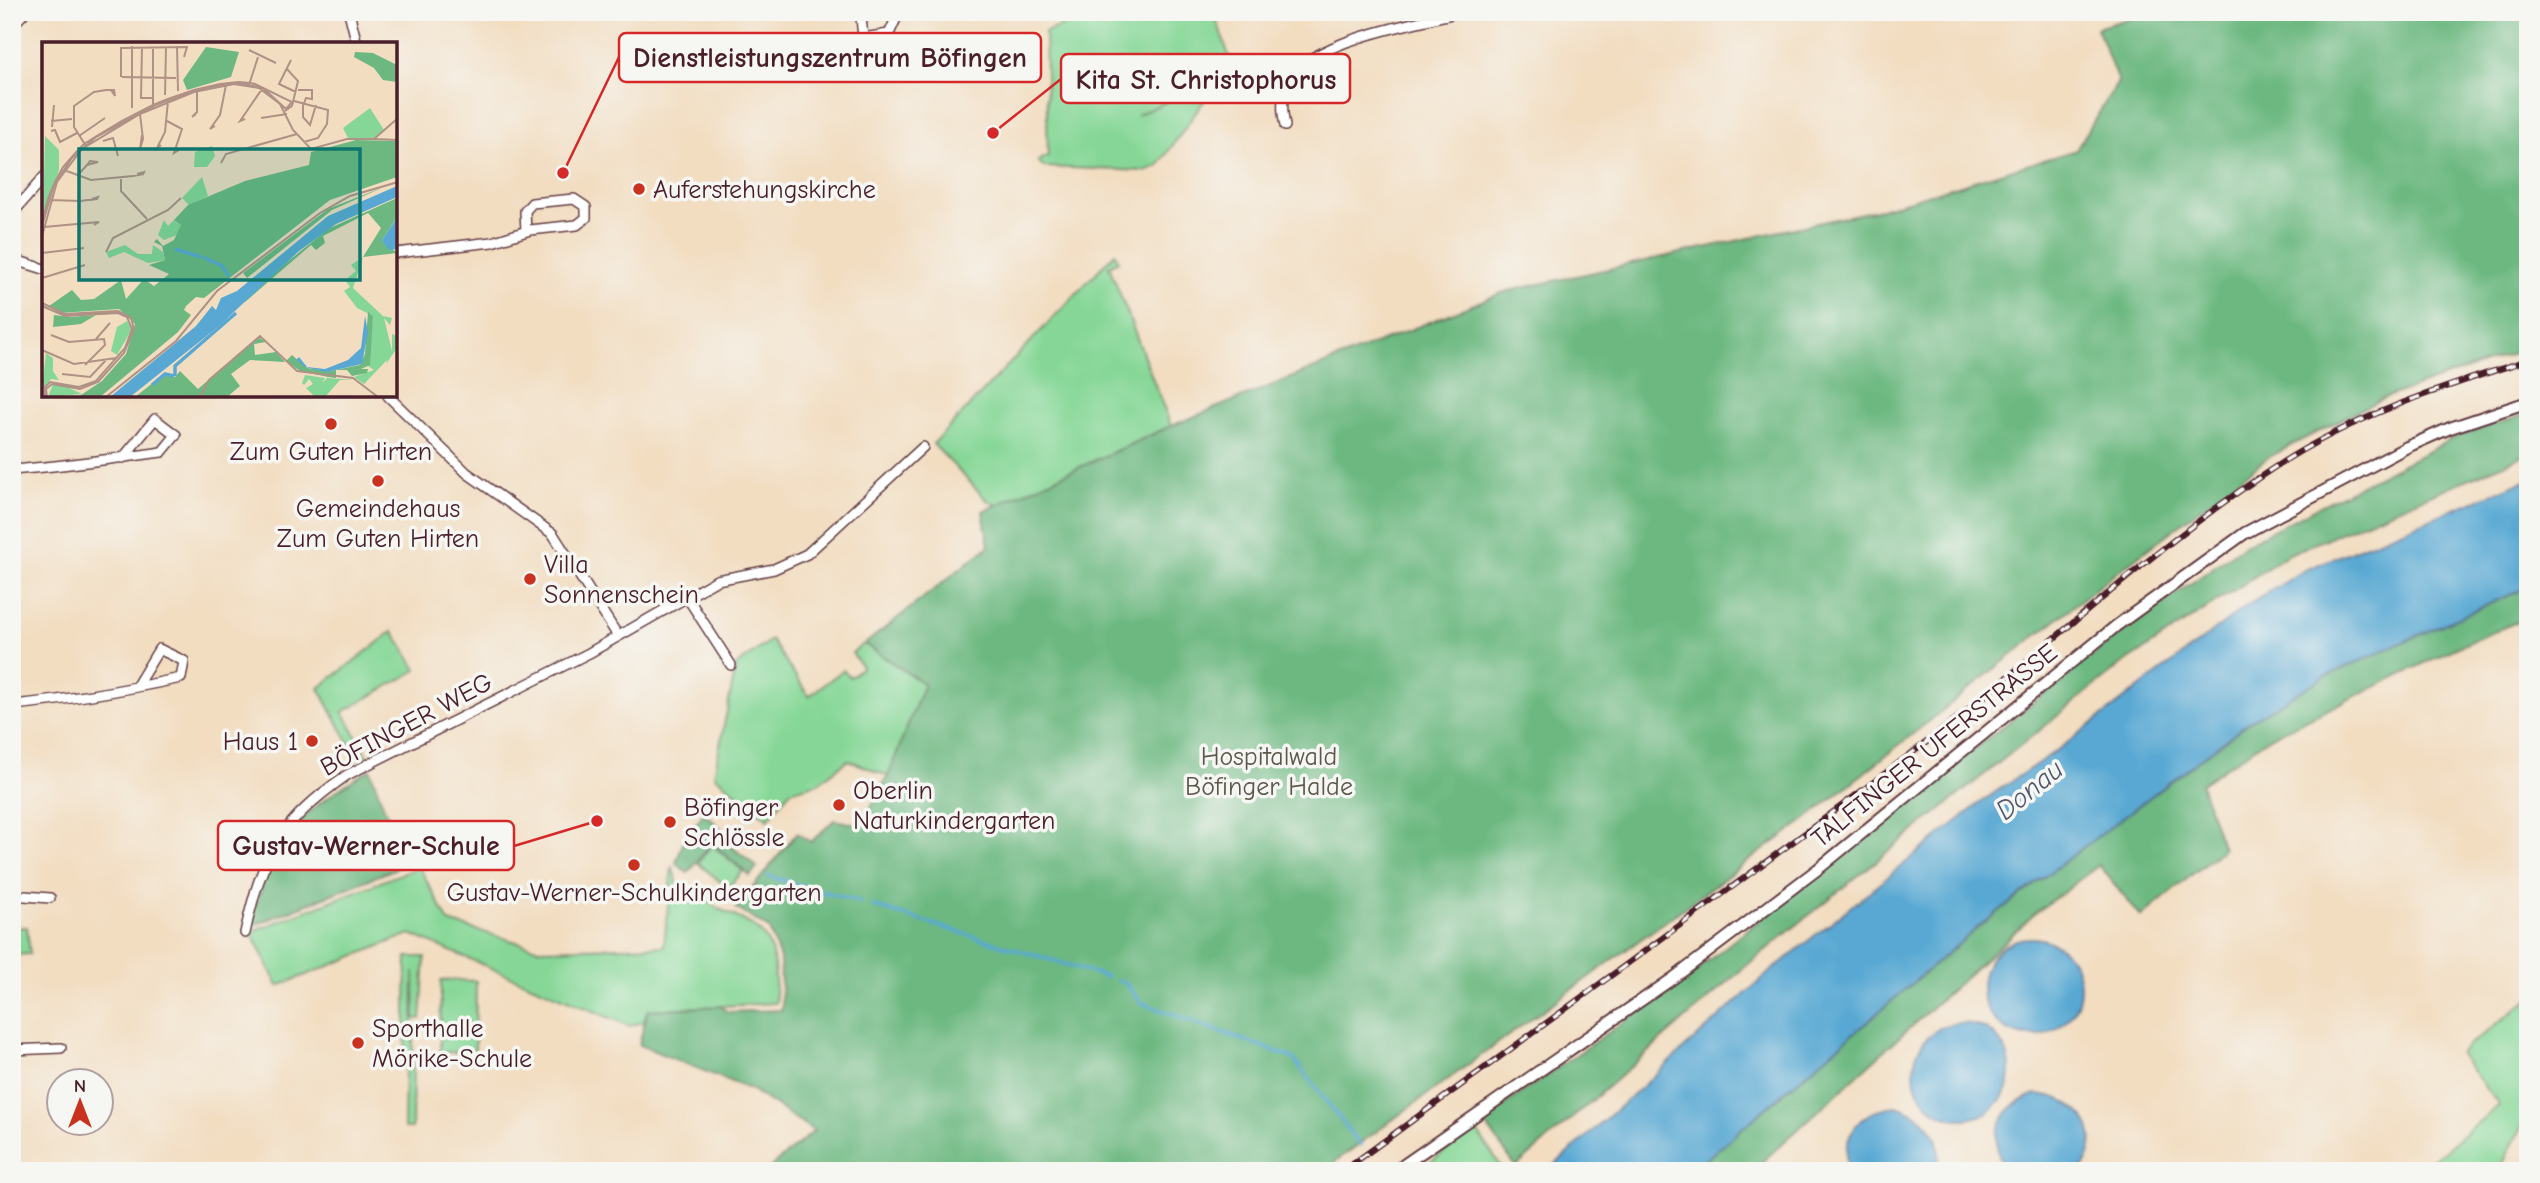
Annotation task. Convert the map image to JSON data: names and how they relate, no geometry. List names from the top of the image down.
{
  "streets": {
    "street": ["BÖFINGER WEG", "TALFINGER UFERSTRASSE"]
  },
  "water": ["Donau"],
  "parks": ["Hospitalwald Böfinger Halde"],
  "places": [
    "Kita St. Christophorus",
    "Dienstleistungszentrum Böfingen",
    "Auferstehungskirche",
    "Zum Guten Hirten",
    "Gemeindehaus Zum Guten Hirten",
    "Villa Sonnenschein",
    "Haus 1",
    "Oberlin Naturkindergarten",
    "Gustav-Werner-Schule",
    "Böfinger Schlössle",
    "Gustav-Werner-Schulkindergarten",
    "Sporthalle Mörike-Schule"
  ],
  "north": "top"
}
